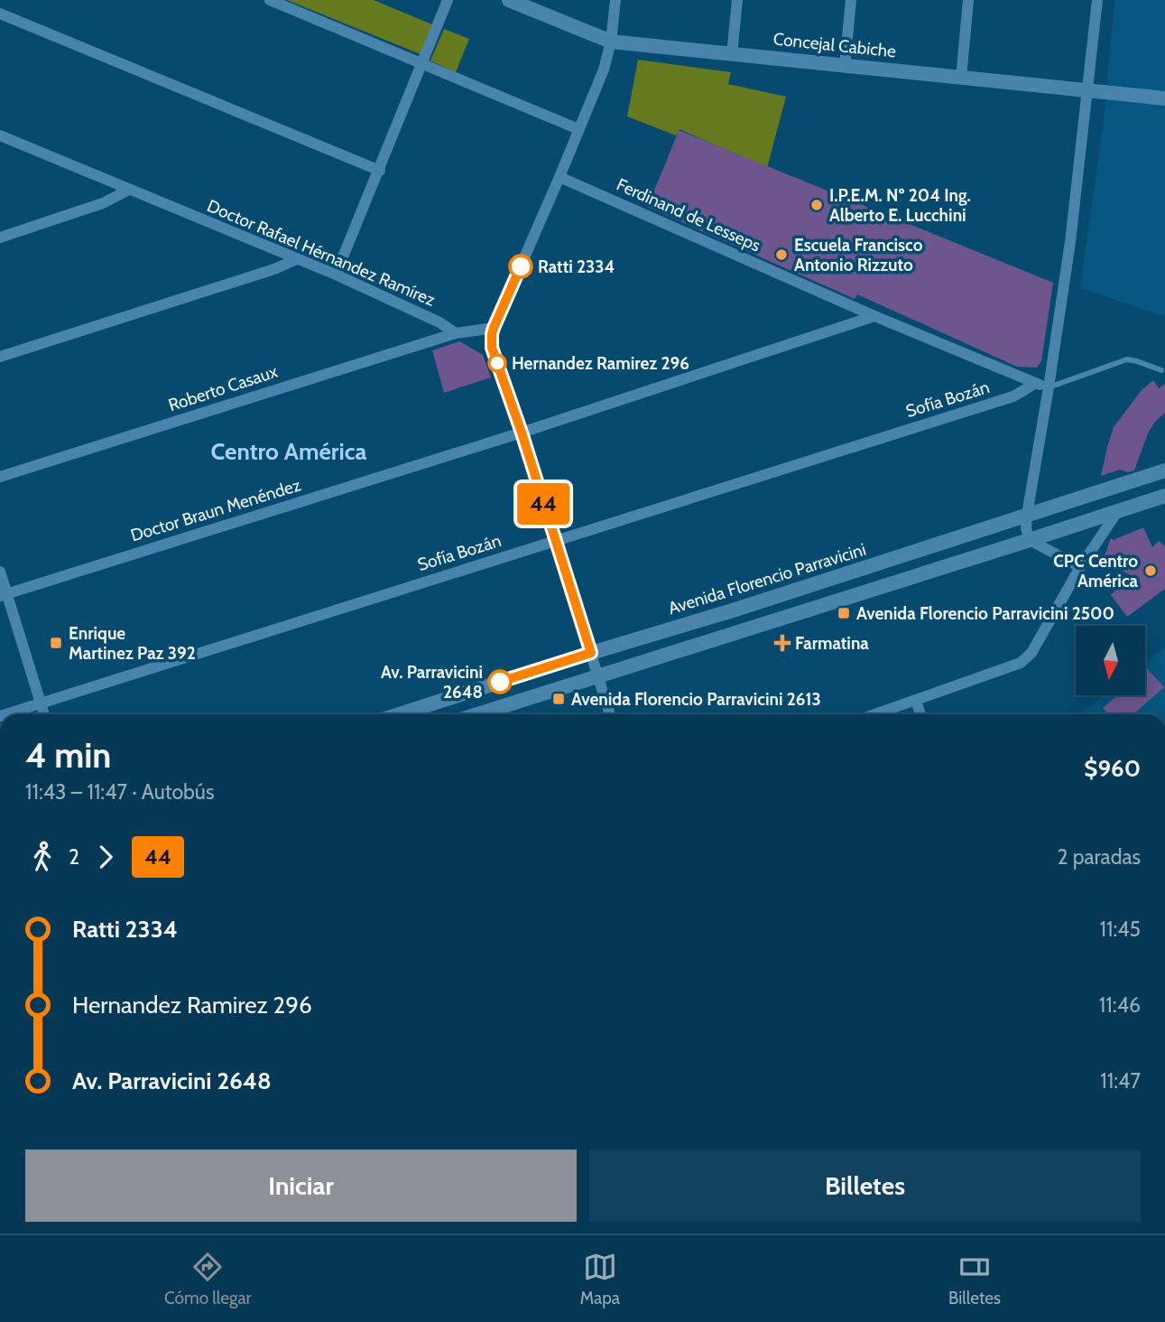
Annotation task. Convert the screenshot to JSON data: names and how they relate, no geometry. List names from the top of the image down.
{
  "streets": {
    "main road": ["Concejal Cabiche", "Avenida Florencio Parravicini"],
    "street": [
      "Ferdinand de Lesseps",
      "Doctor Rafael Hérnandez Ramírez",
      "Roberto Casaux",
      "Sofía Bozán",
      "Doctor Braun Menéndez"
    ]
  },
  "crossings": [
    ["Ferdinand de Lesseps", "Sofía Bozán"],
    ["Ferdinand de Lesseps", "Doctor Braun Menéndez"],
    ["Doctor Rafael Hérnandez Ramírez", "Roberto Casaux"]
  ],
  "districts": ["Centro América"],
  "places": {
    "other": [
      "I.P.E.M. Nº 204 Ing. Alberto E. Lucchini",
      "Escuela Francisco Antonio Rizzuto",
      "Ratti 2334",
      "Hernandez Ramirez 296",
      "CPC Centro América",
      "Av. Parravicini 2648"
    ],
    "transit": ["Avenida Florencio Parravicini 2500", "Enrique Martinez Paz 392", "Avenida Florencio Parravicini 2613"],
    "health": ["Farmatina"]
  },
  "lines": ["bus line 44"],
  "north": "bottom",
  "page": {
    "on_map": "44",
    "heading": ["4 min", "11:43 – 11:47 · Autobús", "$960"],
    "legs": ["2", "44", "2 paradas"],
    "list": [
      {
        "name": "Ratti 2334",
        "value": "11:45"
      },
      {
        "name": "Hernandez Ramirez 296",
        "value": "11:46"
      },
      {
        "name": "Av. Parravicini 2648",
        "value": "11:47"
      }
    ],
    "buttons": ["Iniciar", "Billetes"],
    "tabs": ["Cómo llegar", "Mapa", "Billetes"]
  }
}
